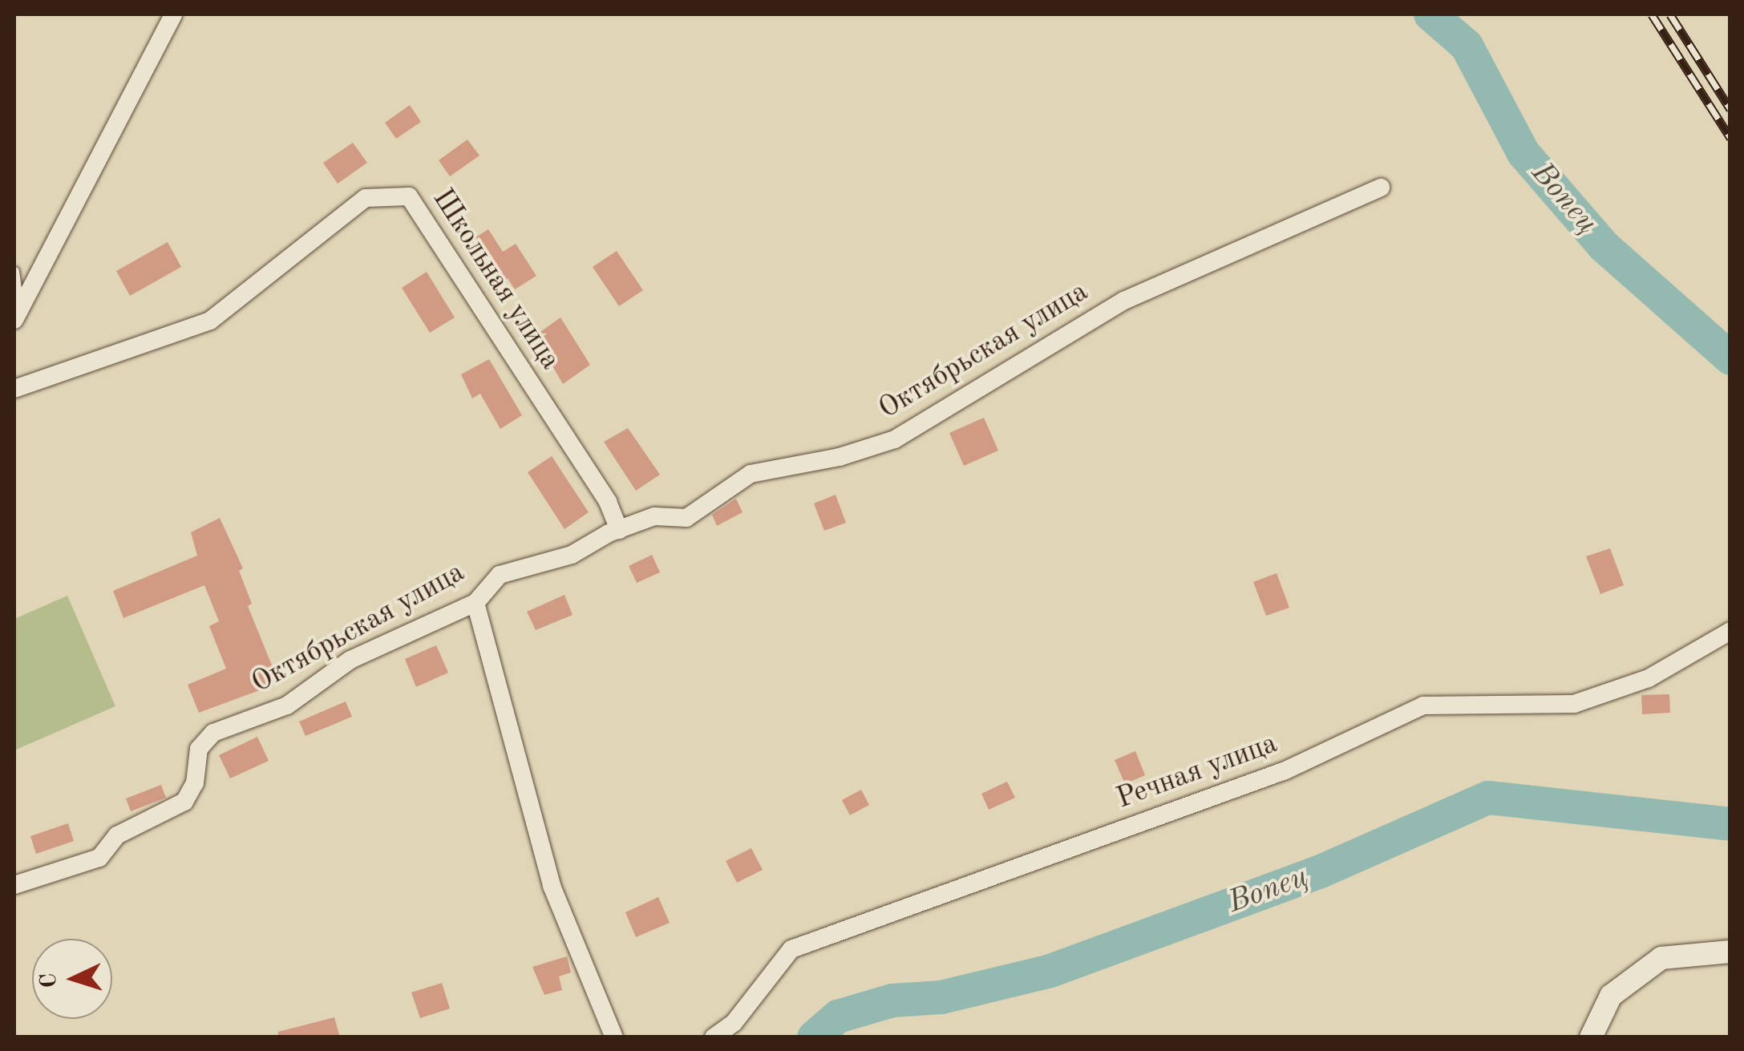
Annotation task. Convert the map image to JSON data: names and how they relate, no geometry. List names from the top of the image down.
{
  "streets": {
    "street": ["Школьная улица", "Октябрьская улица", "Речная улица"]
  },
  "crossings": [
    ["Школьная улица", "Октябрьская улица"]
  ],
  "water": ["Вопец"],
  "north": "left"
}
